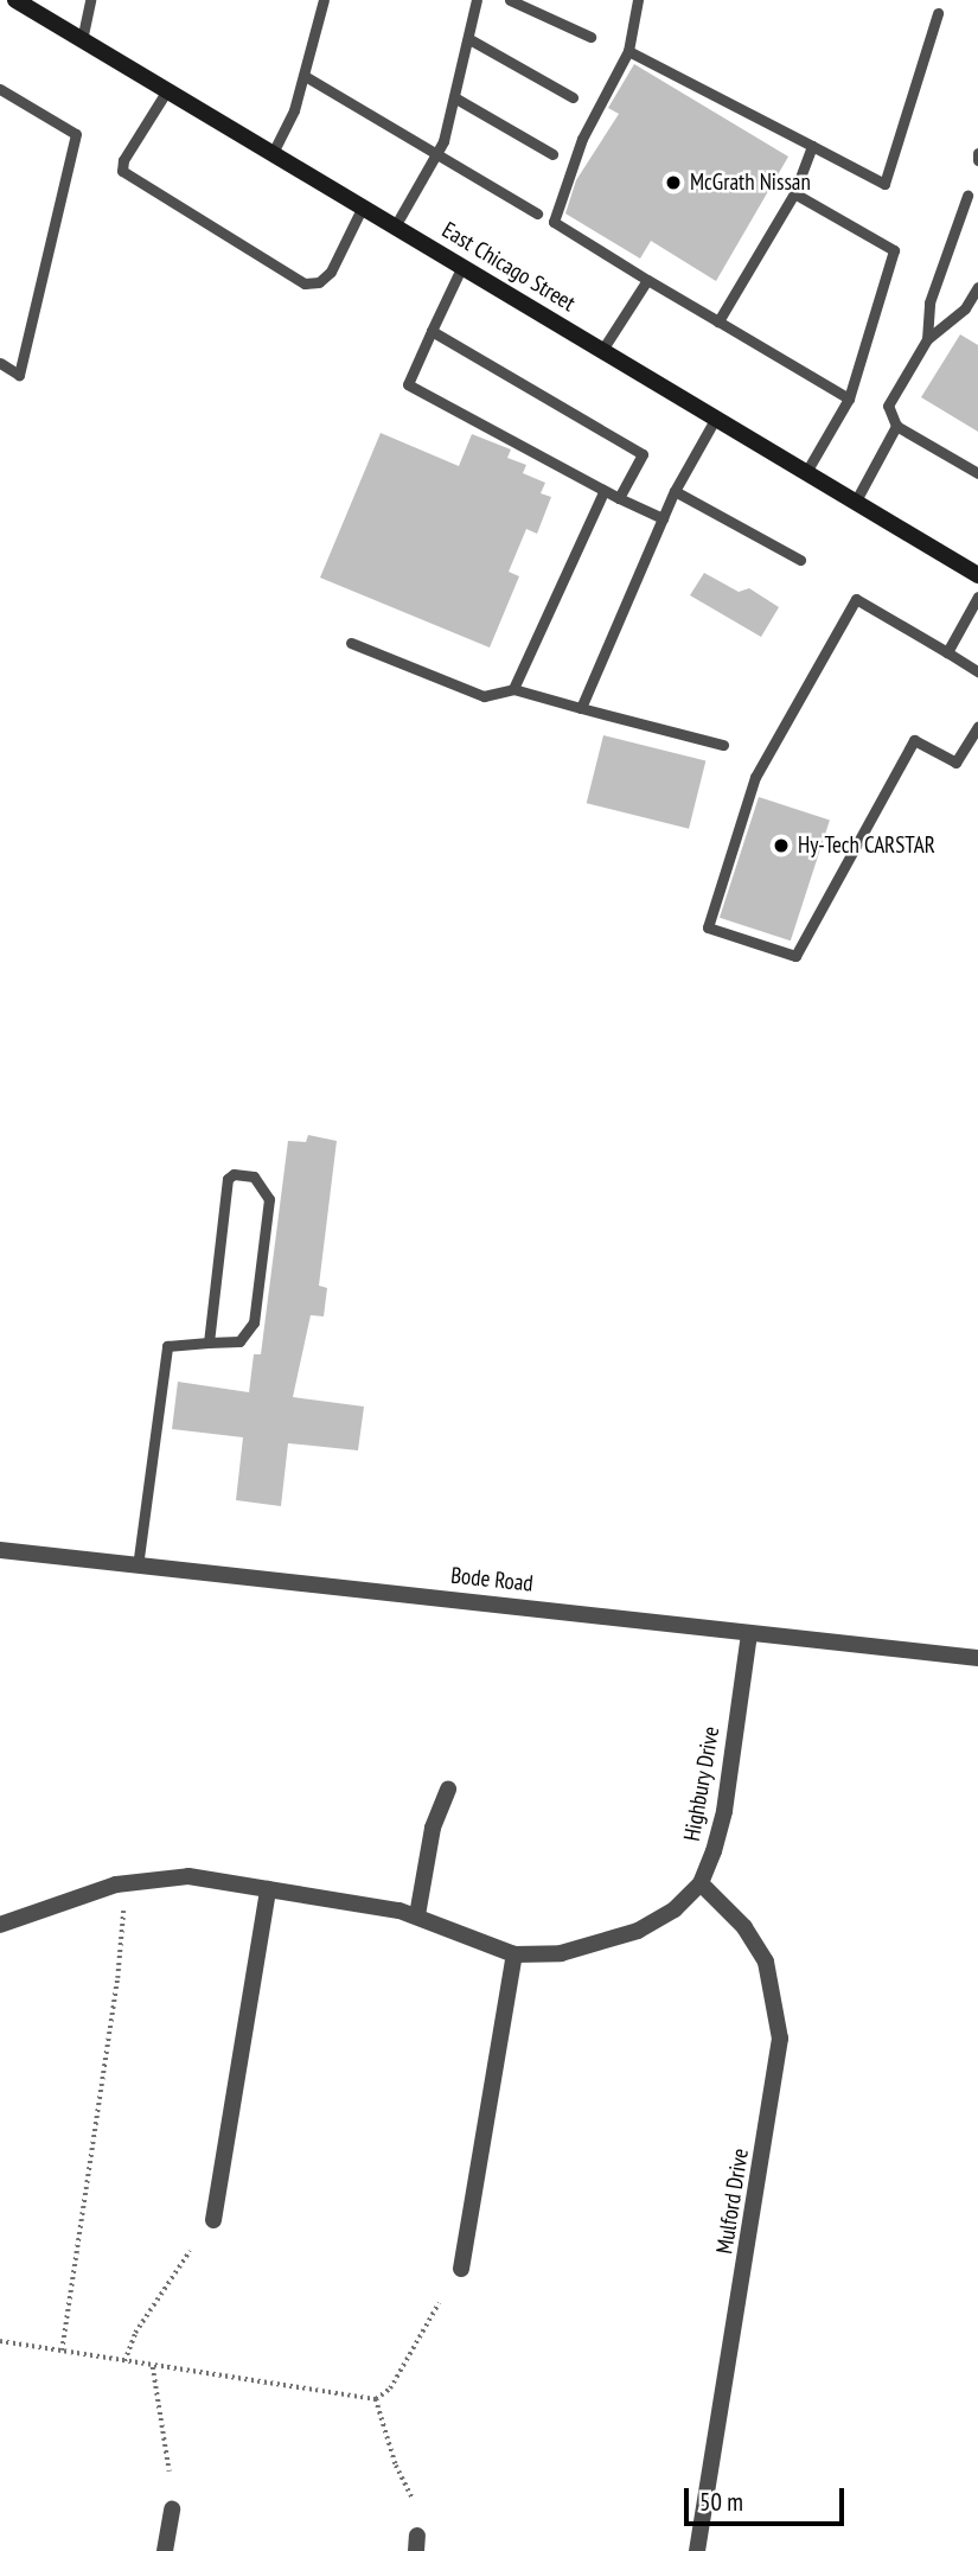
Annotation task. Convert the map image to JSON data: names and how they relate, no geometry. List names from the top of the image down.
{
  "streets": {
    "main road": ["East Chicago Street"],
    "street": ["Bode Road", "Highbury Drive", "Mulford Drive"]
  },
  "crossings": [
    ["Bode Road", "Highbury Drive"],
    ["Highbury Drive", "Mulford Drive"]
  ],
  "places": ["McGrath Nissan", "Hy-Tech CARSTAR"],
  "scale_bar": "50 m"
}
